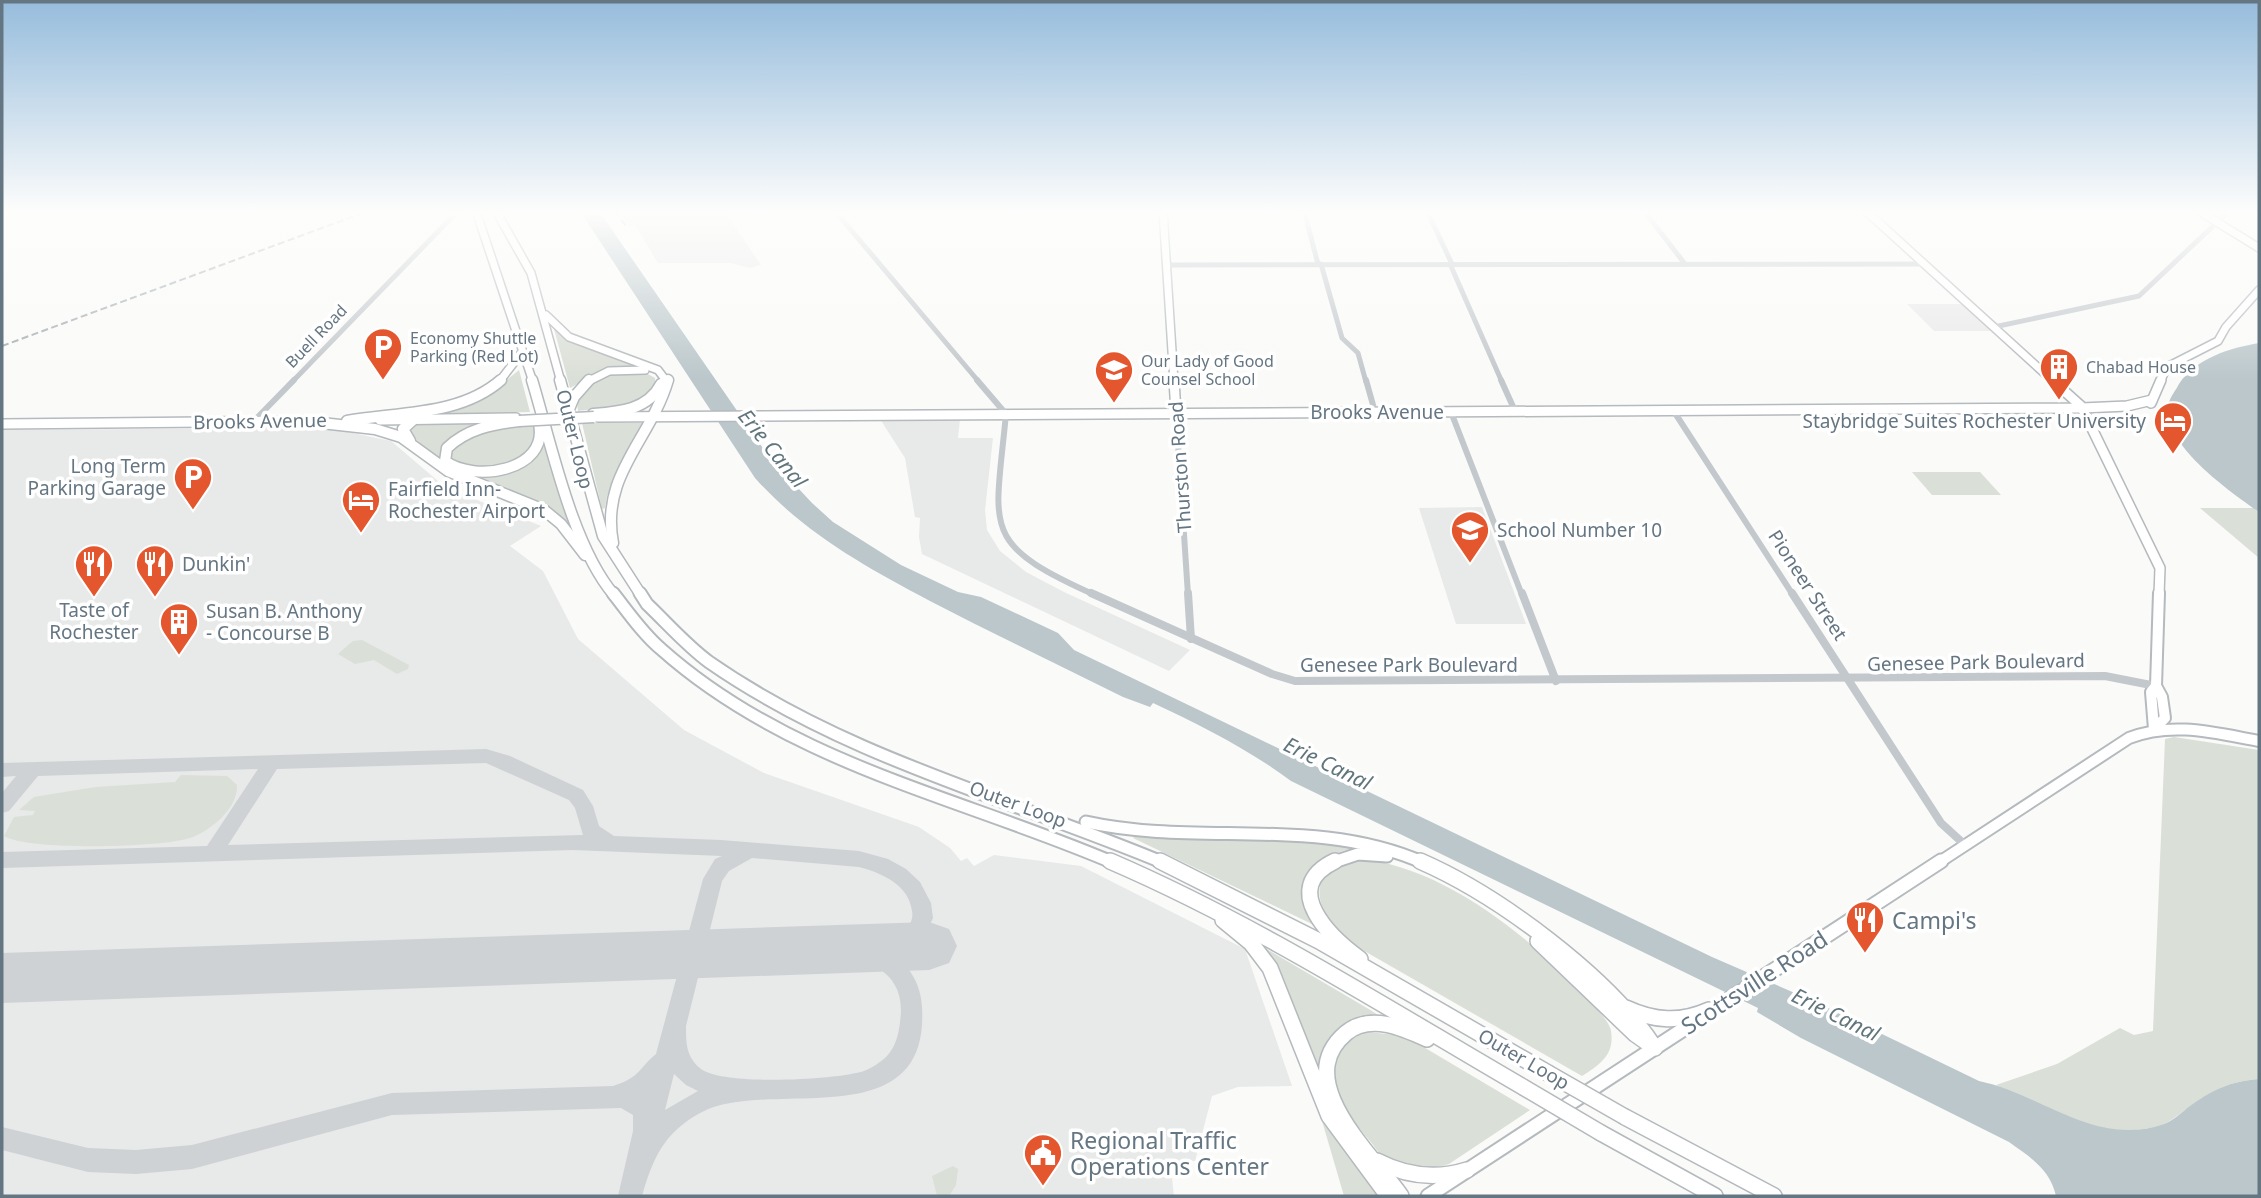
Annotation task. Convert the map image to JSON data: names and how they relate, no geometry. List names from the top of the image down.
{
  "streets": {
    "highway": ["Outer Loop"],
    "main road": ["Brooks Avenue", "Thurston Road", "Scottsville Road"],
    "street": ["Buell Road", "Pioneer Street", "Genesee Park Boulevard"]
  },
  "crossings": [
    ["Buell Road", "Brooks Avenue"],
    ["Brooks Avenue", "Thurston Road"],
    ["Brooks Avenue", "Pioneer Street"],
    ["Brooks Avenue", "Genesee Park Boulevard"],
    ["Thurston Road", "Genesee Park Boulevard"],
    ["Pioneer Street", "Genesee Park Boulevard"],
    ["Pioneer Street", "Scottsville Road"]
  ],
  "water": ["Erie Canal"],
  "places": {
    "parking": ["Economy Shuttle Parking (Red Lot)", "Long Term Parking Garage"],
    "building": ["Chabad House", "Susan B. Anthony - Concourse B"],
    "school or university": ["Our Lady of Good Counsel School", "School Number 10"],
    "hotel": ["Staybridge Suites Rochester University", "Fairfield Inn- Rochester Airport"],
    "restaurant": ["Taste of Rochester", "Dunkin'", "Campi's"],
    "public building": ["Regional Traffic Operations Center"]
  }
}
